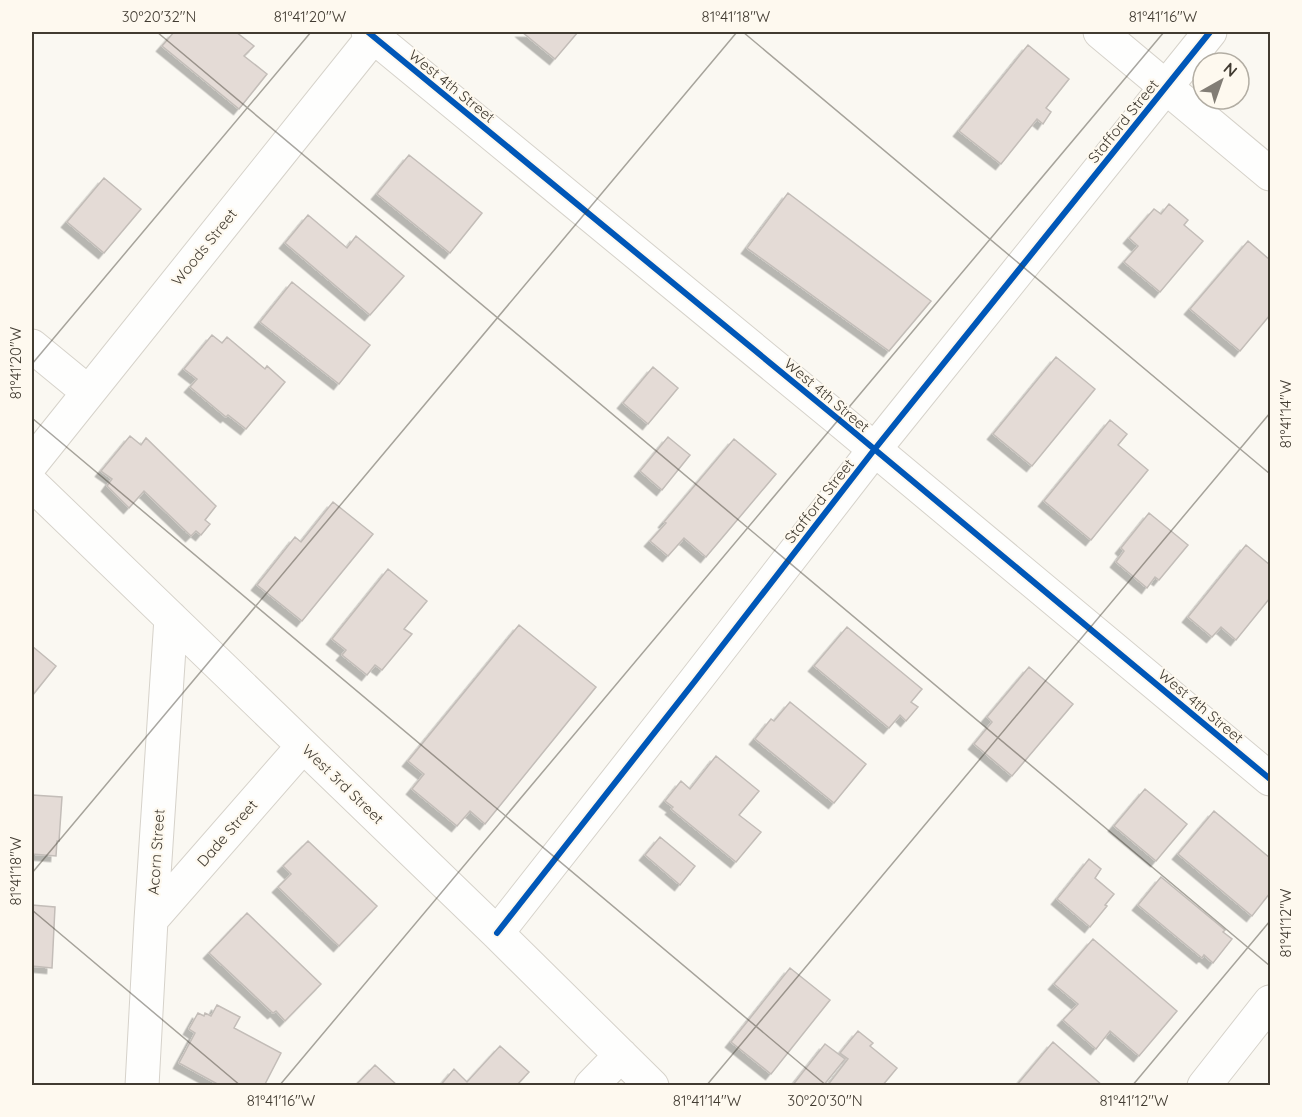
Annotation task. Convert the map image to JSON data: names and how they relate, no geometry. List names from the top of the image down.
{
  "streets": {
    "street": [
      "West 4th Street",
      "Stafford Street",
      "Woods Street",
      "West 3rd Street",
      "Dade Street",
      "Acorn Street"
    ]
  },
  "crossings": [
    ["West 4th Street", "Stafford Street"],
    ["West 4th Street", "Woods Street"],
    ["Stafford Street", "West 3rd Street"],
    ["West 3rd Street", "Dade Street"],
    ["West 3rd Street", "Acorn Street"],
    ["Dade Street", "Acorn Street"]
  ],
  "north": "top right",
  "coordinates": [
    "30°20'32\"N",
    "81°41'20\"W",
    "81°41'18\"W",
    "81°41'16\"W",
    "81°41'14\"W",
    "81°41'12\"W",
    "30°20'30\"N"
  ]
}
